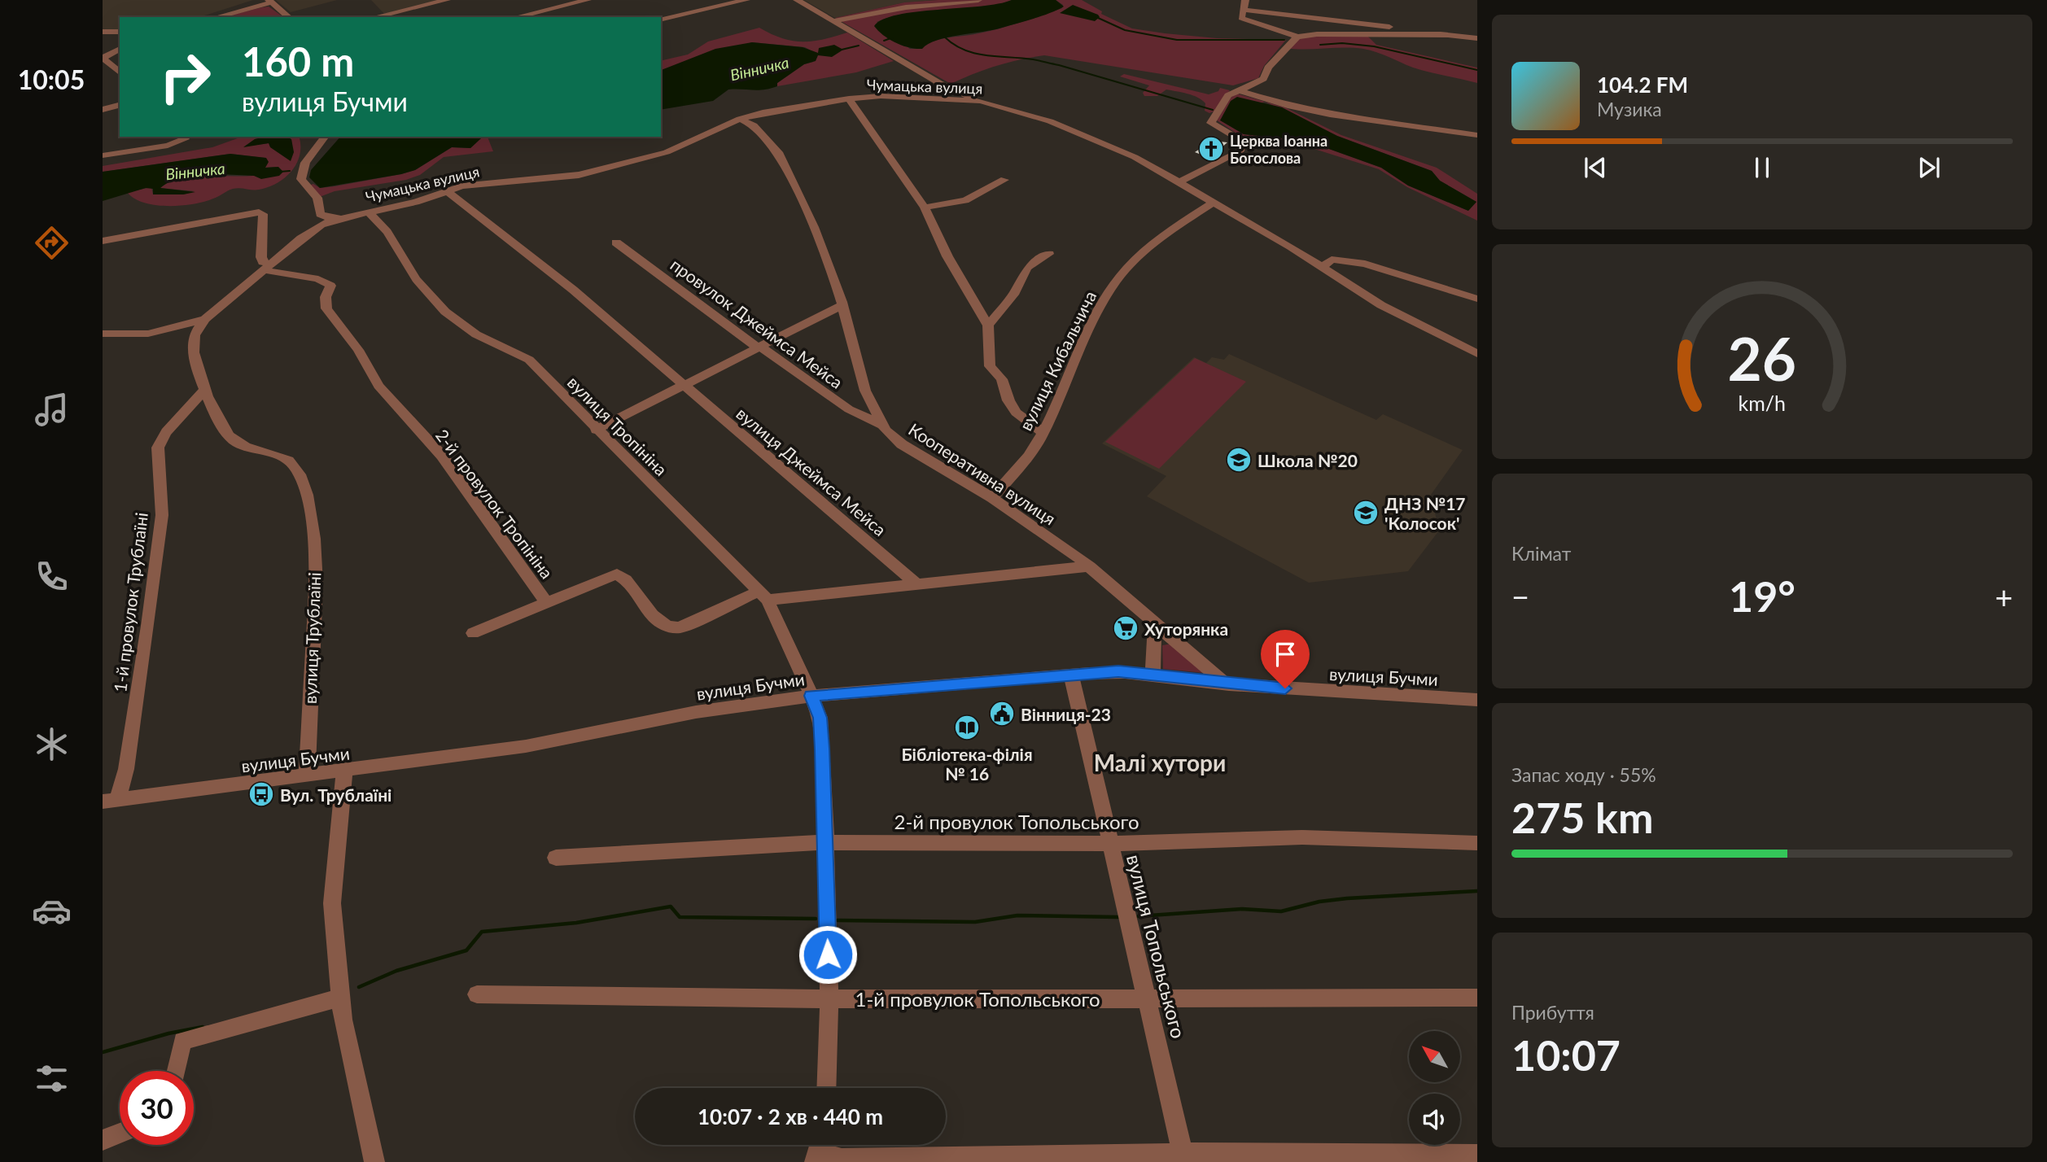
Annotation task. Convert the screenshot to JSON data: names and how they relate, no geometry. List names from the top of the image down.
{
  "streets": {
    "street": [
      "Чумацька вулиця",
      "провулок Джеймса Мейса",
      "вулиця Кибальчича",
      "вулиця Тропініна",
      "вулиця Джеймса Мейса",
      "Кооперативна вулиця",
      "2-й провулок Тропініна",
      "1-й провулок Трублаїні",
      "вулиця Трублаїні",
      "вулиця Бучми",
      "2-й провулок Топольського",
      "вулиця Топольського",
      "1-й провулок Топольського"
    ]
  },
  "crossings": [
    ["Чумацька вулиця", "вулиця Кибальчича"],
    ["Чумацька вулиця", "вулиця Тропініна"],
    ["Чумацька вулиця", "вулиця Джеймса Мейса"],
    ["Чумацька вулиця", "Кооперативна вулиця"],
    ["Чумацька вулиця", "2-й провулок Тропініна"],
    ["Чумацька вулиця", "вулиця Трублаїні"],
    ["провулок Джеймса Мейса", "Кооперативна вулиця"],
    ["вулиця Кибальчича", "Кооперативна вулиця"],
    ["вулиця Тропініна", "вулиця Бучми"],
    ["вулиця Тропініна", "2-й провулок Топольського"],
    ["вулиця Тропініна", "1-й провулок Топольського"],
    ["Кооперативна вулиця", "вулиця Бучми"],
    ["1-й провулок Трублаїні", "вулиця Трублаїні"],
    ["1-й провулок Трублаїні", "вулиця Бучми"],
    ["вулиця Трублаїні", "вулиця Бучми"],
    ["вулиця Бучми", "вулиця Топольського"],
    ["2-й провулок Топольського", "вулиця Топольського"],
    ["вулиця Топольського", "1-й провулок Топольського"]
  ],
  "districts": ["Малі хутори"],
  "water": ["Вінничка"],
  "places": {
    "church": ["Церква Іоанна Богослова"],
    "school or university": ["Школа №20", "ДНЗ №17 'Колосок'"],
    "supermarket": ["Хуторянка"],
    "public building": ["Вінниця-23"],
    "library": ["Бібліотека-філія № 16"],
    "bus stop": ["Вул. Трублаїні"]
  },
  "north": "top left",
  "page": {
    "tabs": "10:05",
    "turn": ["160 m", "вулиця Бучми"],
    "song": ["104.2 FM", "Музика"],
    "tile": [
      "Клімат",
      ["Запас ходу · 55%", "275 km"],
      ["Прибуття", "10:07"]
    ],
    "heat": ["−", "19°", "+"],
    "limit": "30",
    "trip": "10:07 · 2 хв · 440 m",
    "gauge": ["26", "km/h"]
  }
}
